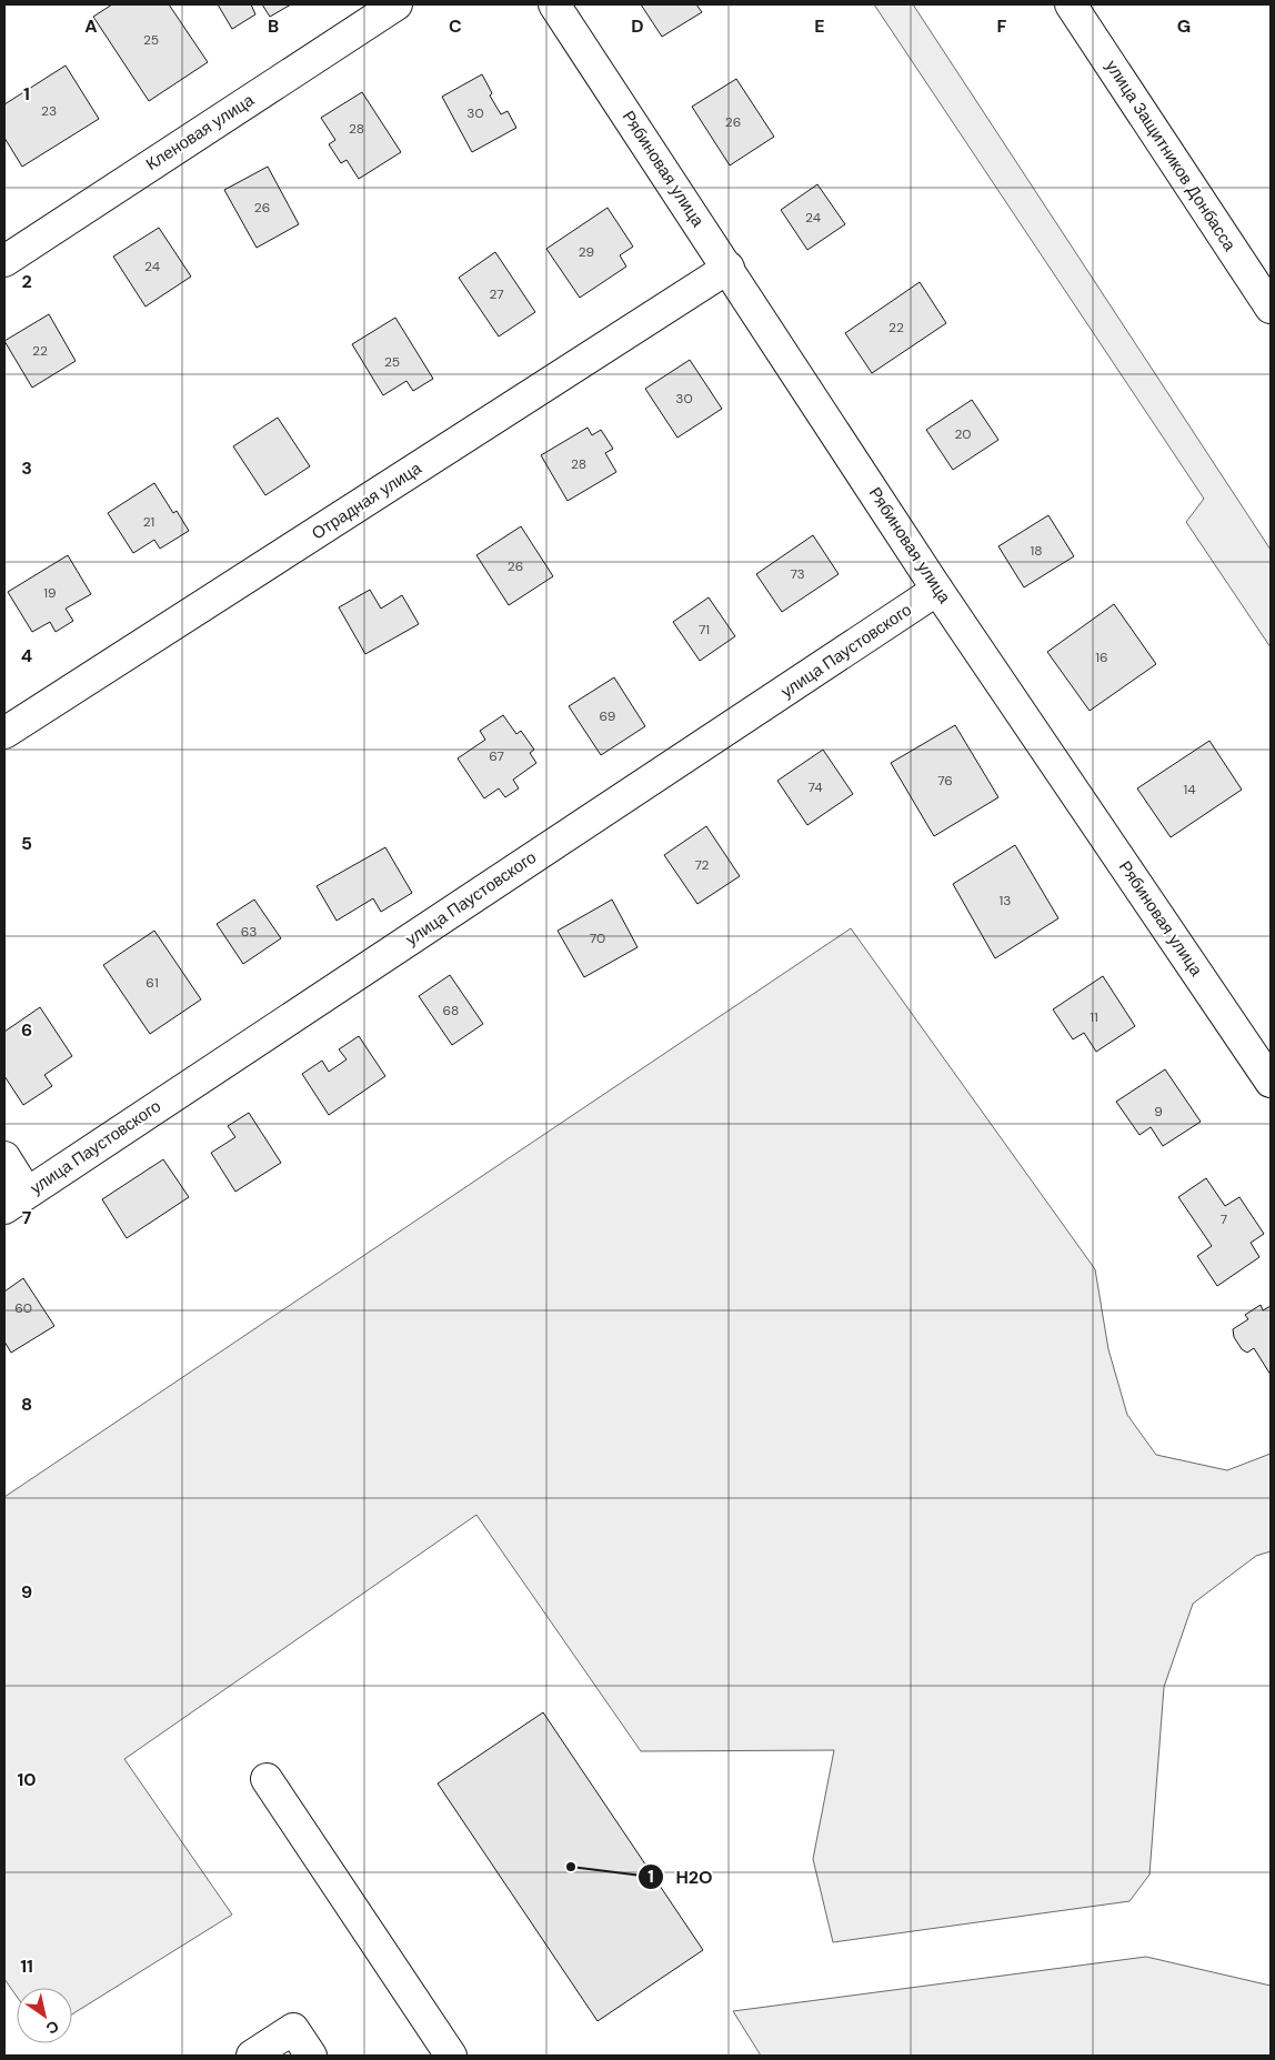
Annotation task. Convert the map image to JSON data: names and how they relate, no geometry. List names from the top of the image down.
{
  "streets": {
    "street": [
      "Кленовая улица",
      "улица Защитников Донбасса",
      "Рябиновая улица",
      "Отрадная улица",
      "улица Паустовского"
    ]
  },
  "crossings": [
    ["Рябиновая улица", "Отрадная улица"],
    ["Рябиновая улица", "улица Паустовского"]
  ],
  "places": ["H2O"],
  "house_numbers": [
    "25",
    "23",
    "30",
    "26",
    "28",
    "26",
    "24",
    "29",
    "24",
    "27",
    "22",
    "22",
    "25",
    "30",
    "20",
    "28",
    "21",
    "18",
    "26",
    "73",
    "19",
    "71",
    "16",
    "69",
    "67",
    "76",
    "74",
    "14",
    "72",
    "13",
    "63",
    "70",
    "61",
    "68",
    "11",
    "9",
    "7",
    "60"
  ],
  "north": "bottom right",
  "grid": {
    "columns": [
      "A",
      "B",
      "C",
      "D",
      "E",
      "F",
      "G"
    ],
    "rows": [
      "1",
      "2",
      "3",
      "4",
      "5",
      "6",
      "7",
      "8",
      "9",
      "10",
      "11"
    ]
  }
}
